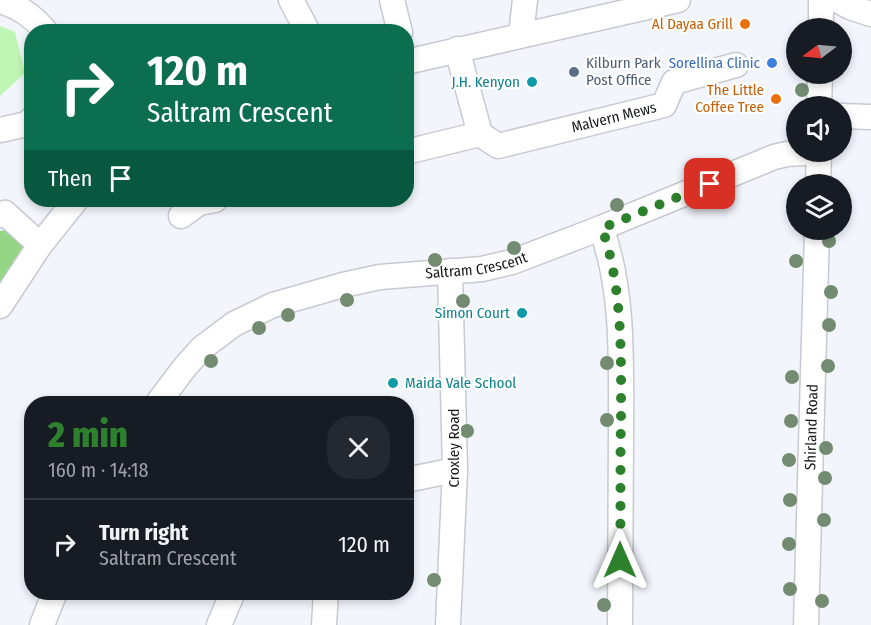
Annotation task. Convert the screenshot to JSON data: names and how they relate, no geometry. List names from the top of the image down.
{
  "streets": {
    "street": [
      "Malvern Mews",
      "Saltram Crescent",
      "Shirland Road",
      "Croxley Road"
    ]
  },
  "crossings": [
    ["Saltram Crescent", "Croxley Road"]
  ],
  "places": [
    "Al Dayaa Grill",
    "Sorellina Clinic",
    "Kilburn Park Post Office",
    "J.H. Kenyon",
    "The Little Coffee Tree",
    "Simon Court",
    "Maida Vale School"
  ],
  "north": "left",
  "page": {
    "turn": ["120 m", "Saltram Crescent"],
    "then": "Then",
    "heading": ["2 min", "160 m · 14:18"],
    "list": [
      {
        "name": "Turn right",
        "note": "Saltram Crescent",
        "value": "120 m"
      }
    ]
  }
}
